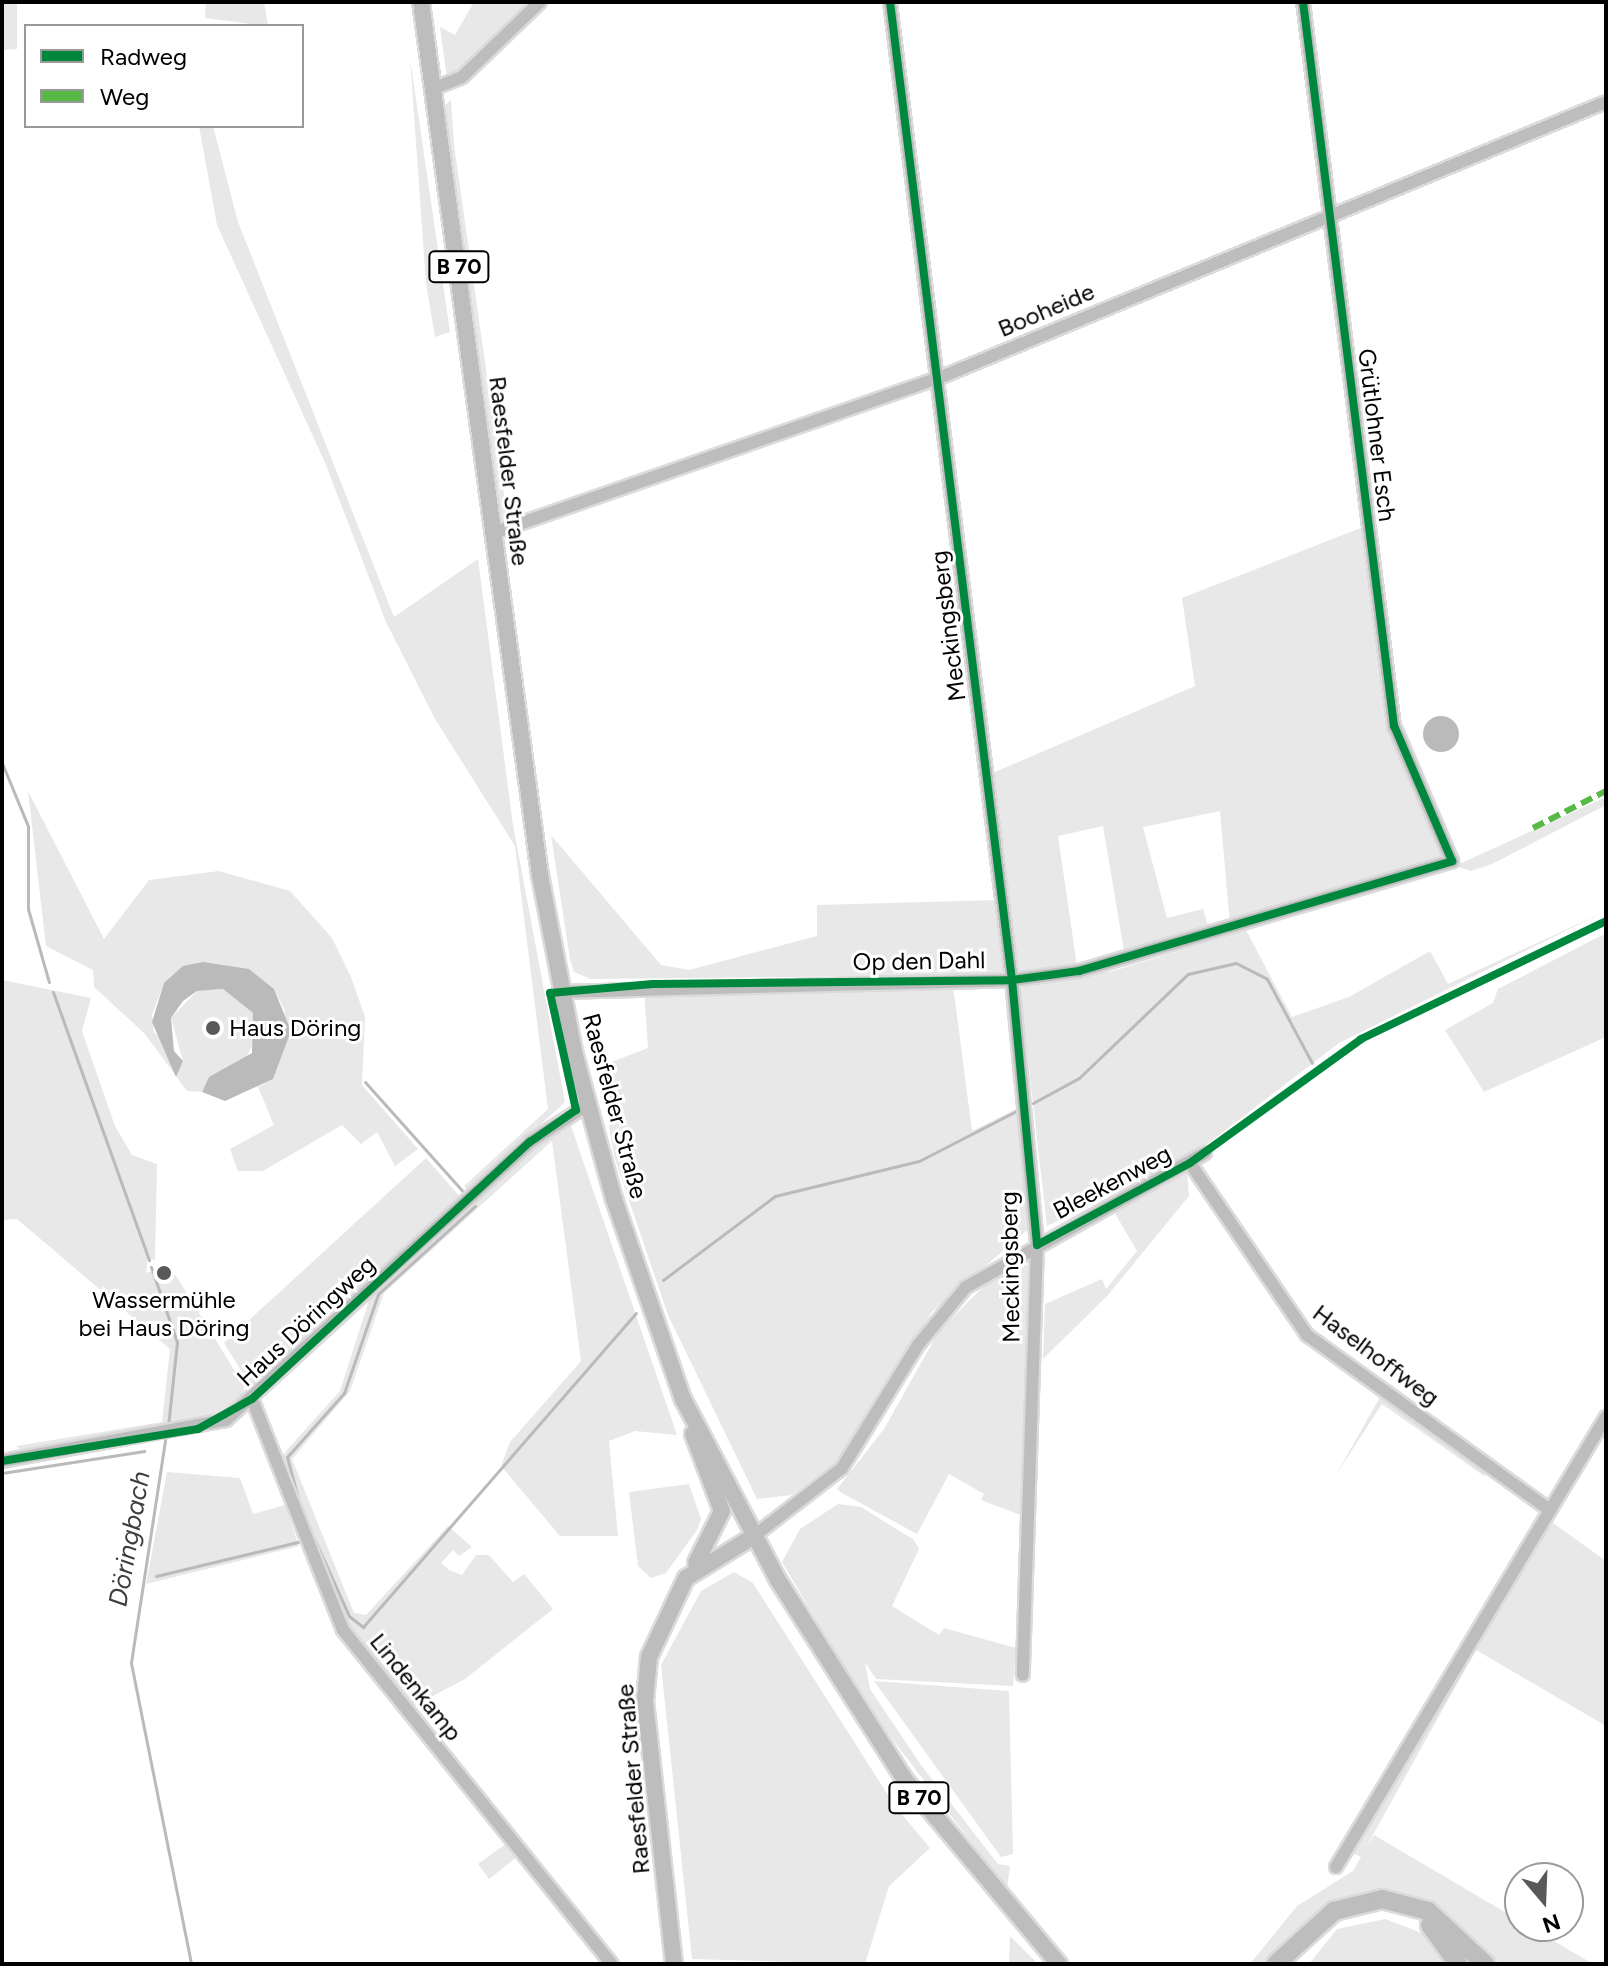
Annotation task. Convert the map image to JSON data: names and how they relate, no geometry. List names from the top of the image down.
{
  "streets": {
    "main road": ["B 70", "Raesfelder Straße"],
    "street": [
      "Booheide",
      "Grütlohner Esch",
      "Meckingsberg",
      "Op den Dahl",
      "Bleekenweg",
      "Haus Döringweg",
      "Haselhoffweg",
      "Lindenkamp"
    ]
  },
  "crossings": [
    ["B 70", "Raesfelder Straße"],
    ["B 70", "Bleekenweg"],
    ["Booheide", "Grütlohner Esch"],
    ["Booheide", "Raesfelder Straße"],
    ["Booheide", "Meckingsberg"],
    ["Grütlohner Esch", "Op den Dahl"],
    ["Raesfelder Straße", "Op den Dahl"],
    ["Raesfelder Straße", "Bleekenweg"],
    ["Raesfelder Straße", "Haus Döringweg"],
    ["Meckingsberg", "Op den Dahl"],
    ["Meckingsberg", "Bleekenweg"],
    ["Bleekenweg", "Haselhoffweg"],
    ["Haus Döringweg", "Lindenkamp"]
  ],
  "water": ["Döringbach"],
  "places": ["Haus Döring", "Wassermühle bei Haus Döring"],
  "legend": ["Radweg", "Weg"],
  "north": "bottom"
}
